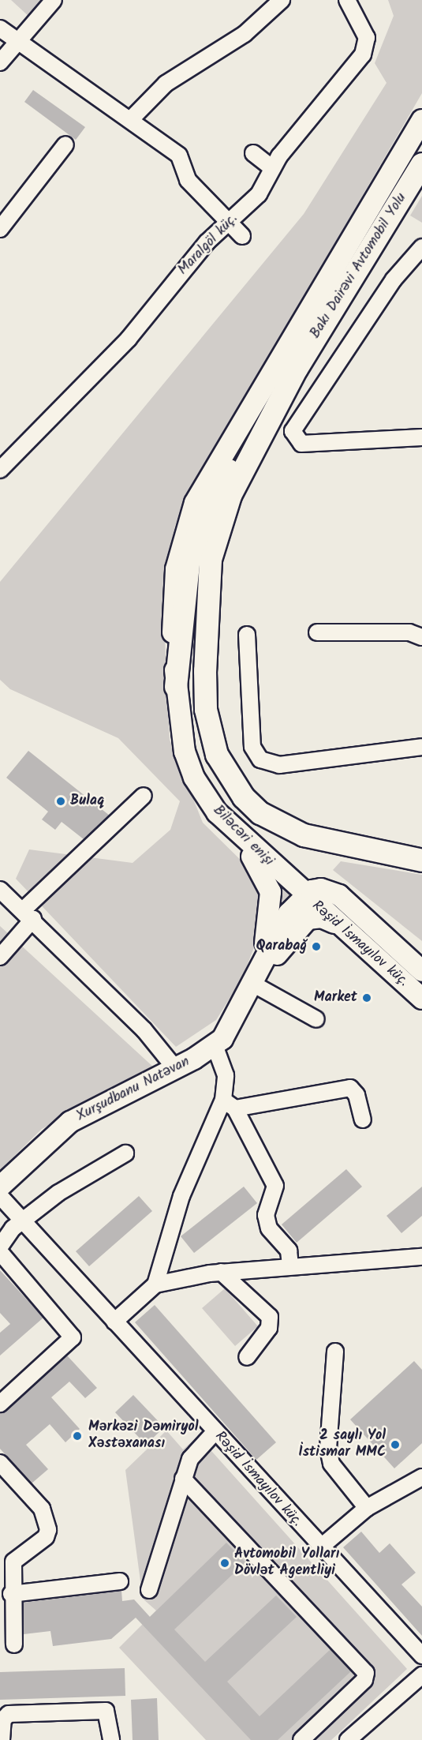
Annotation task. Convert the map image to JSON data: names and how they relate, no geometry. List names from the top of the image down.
{
  "streets": {
    "highway": ["Bakı Dairəvi Avtomobil Yolu"],
    "main road": ["Biləcəri enişi", "Rəşid İsmayılov küç.", "Xurşudbanu Natəvan"],
    "street": ["Maralgöl küç."]
  },
  "crossings": [
    ["Biləcəri enişi", "Rəşid İsmayılov küç."]
  ],
  "places": [
    "Bulaq",
    "Qarabağ",
    "Market",
    "Mərkəzi Dəmiryol Xəstəxanası",
    "2 saylı Yol İstismar MMC",
    "Avtomobil Yolları Dövlət Agentliyi"
  ]
}
